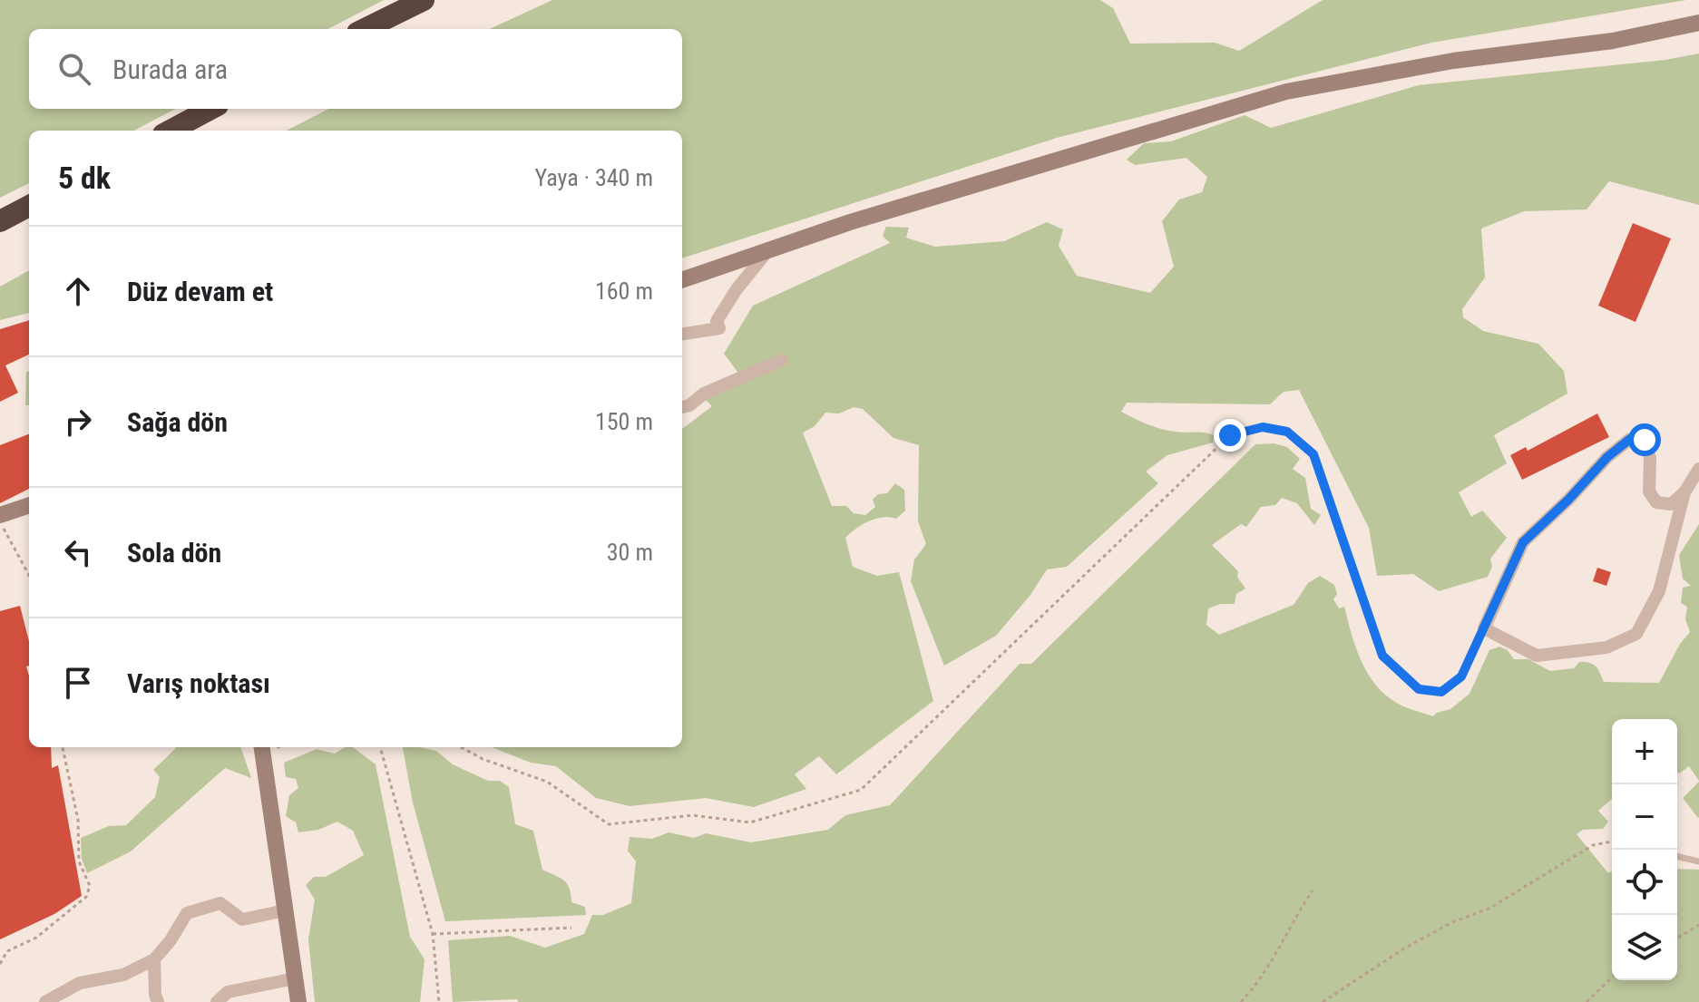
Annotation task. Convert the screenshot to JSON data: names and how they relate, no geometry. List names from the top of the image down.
{
  "page": {
    "search": "Burada ara",
    "heading": ["5 dk", "Yaya · 340 m"],
    "list": [
      ["Düz devam et", "160 m"],
      ["Sağa dön", "150 m"],
      ["Sola dön", "30 m"],
      "Varış noktası"
    ],
    "map_buttons": ["+", "−"]
  }
}
